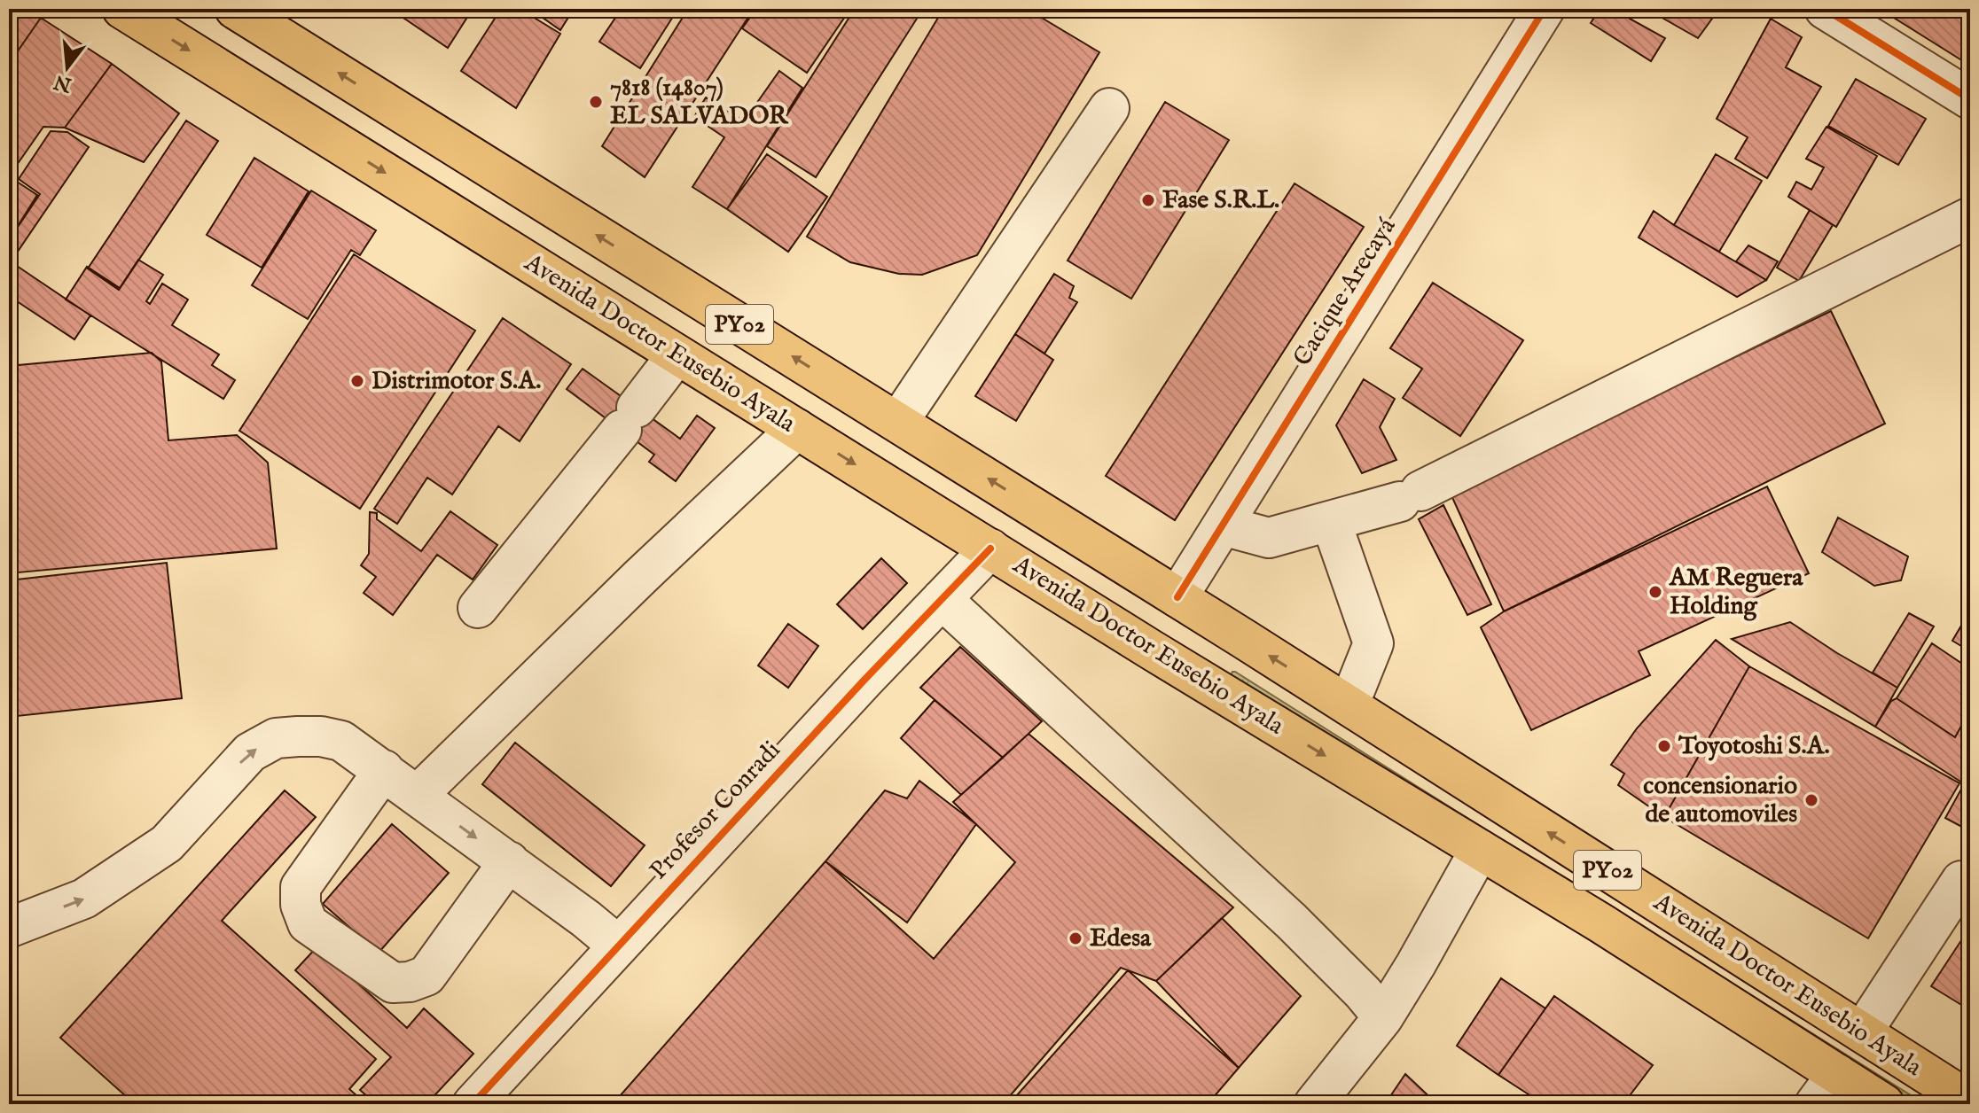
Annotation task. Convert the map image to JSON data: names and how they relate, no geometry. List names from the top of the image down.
{
  "streets": {
    "highway": ["PY02", "Avenida Doctor Eusebio Ayala"],
    "street": ["Cacique Arecayá", "Profesor Conradi"]
  },
  "crossings": [
    ["Cacique Arecayá", "Avenida Doctor Eusebio Ayala"],
    ["Avenida Doctor Eusebio Ayala", "Profesor Conradi"]
  ],
  "places": [
    "7818 (14807) EL SALVADOR",
    "Fase S.R.L.",
    "Distrimotor S.A.",
    "AM Reguera Holding",
    "Toyotoshi S.A.",
    "concensionario de automoviles",
    "Edesa"
  ],
  "north": "bottom"
}
